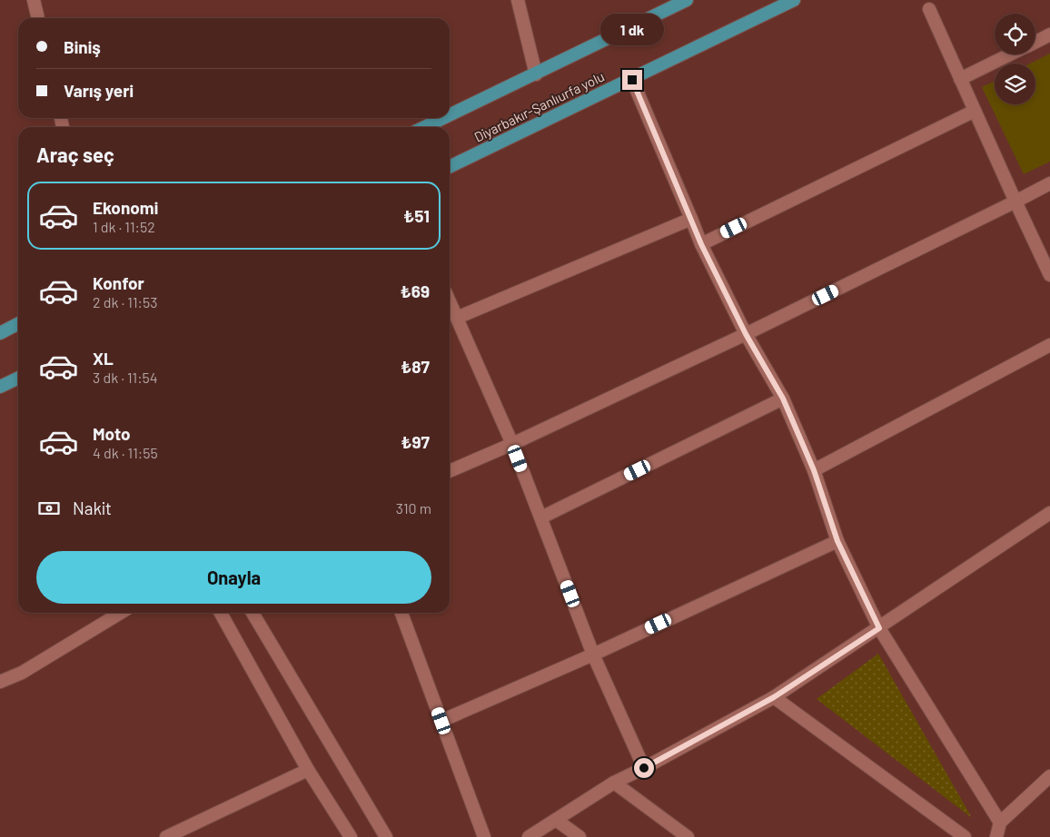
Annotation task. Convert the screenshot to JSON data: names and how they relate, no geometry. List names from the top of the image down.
{
  "streets": {
    "highway": ["Diyarbakır-Şanlıurfa yolu"]
  },
  "page": {
    "bubble": "1 dk",
    "banner": ["Biniş", "Varış yeri"],
    "heading": "Araç seç",
    "list": [
      {
        "name": "Ekonomi",
        "note": "1 dk · 11:52",
        "value": "₺51"
      },
      {
        "name": "Konfor",
        "note": "2 dk · 11:53",
        "value": "₺69"
      },
      {
        "name": "XL",
        "note": "3 dk · 11:54",
        "value": "₺87"
      },
      {
        "name": "Moto",
        "note": "4 dk · 11:55",
        "value": "₺97"
      }
    ],
    "pay": ["Nakit", "310 m"],
    "buttons": "Onayla"
  }
}
